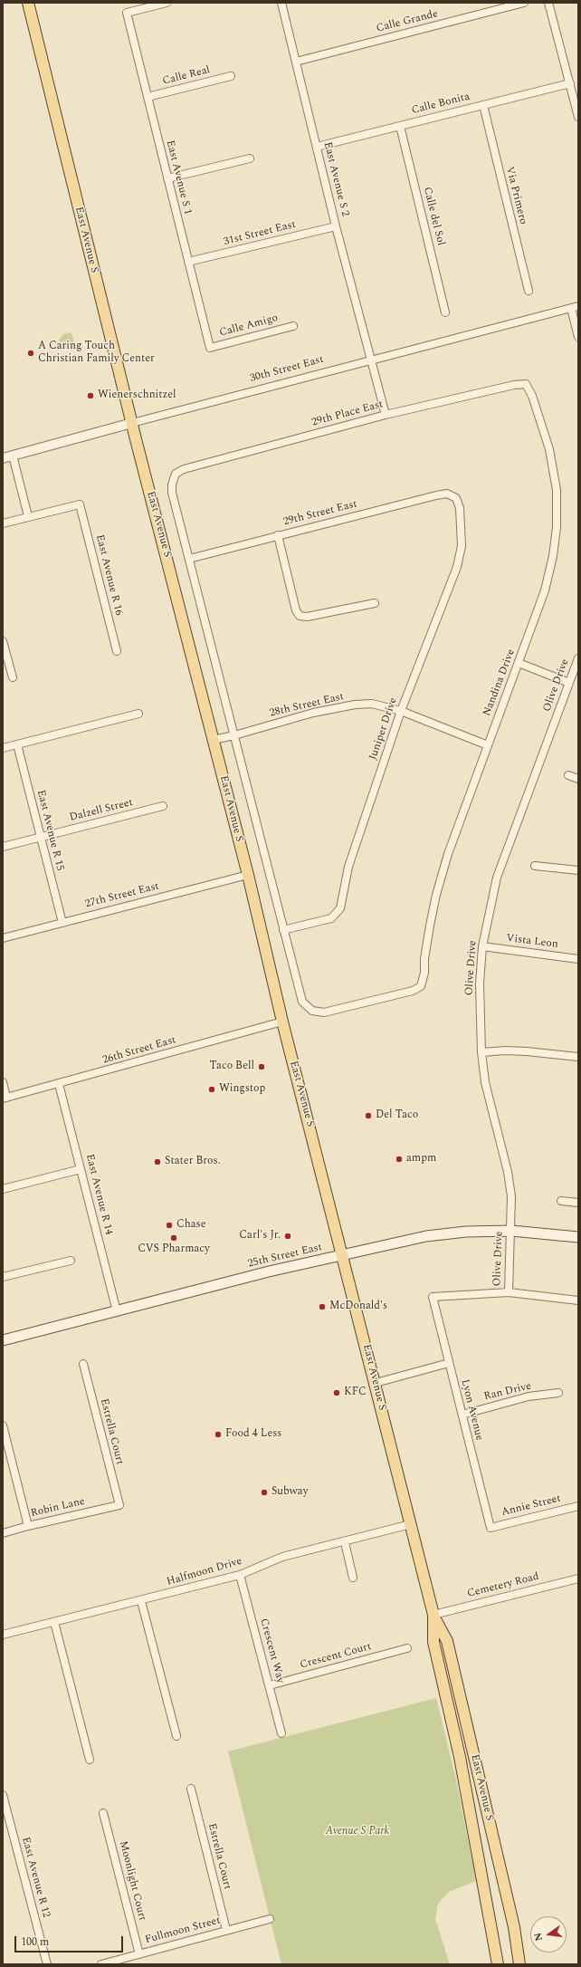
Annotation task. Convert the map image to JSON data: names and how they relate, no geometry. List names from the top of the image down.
{
  "streets": {
    "main road": ["East Avenue S", "25th Street East"],
    "street": [
      "Calle Grande",
      "Calle Real",
      "Calle Bonita",
      "East Avenue S 1",
      "East Avenue S 2",
      "Via Primero",
      "Calle del Sol",
      "31st Street East",
      "Calle Amigo",
      "30th Street East",
      "29th Place East",
      "29th Street East",
      "East Avenue R 16",
      "Nandina Drive",
      "Olive Drive",
      "28th Street East",
      "Juniper Drive",
      "Dalzell Street",
      "East Avenue R 15",
      "27th Street East",
      "Vista Leon",
      "26th Street East",
      "East Avenue R 14",
      "Ran Drive",
      "Lyon Avenue",
      "Estrella Court",
      "Annie Street",
      "Robin Lane",
      "Halfmoon Drive",
      "Cemetery Road",
      "Crescent Way",
      "Crescent Court",
      "East Avenue R 12",
      "Moonlight Court",
      "Fullmoon Street"
    ]
  },
  "crossings": [
    ["Calle Grande", "East Avenue S 2"],
    ["Calle Real", "East Avenue S 1"],
    ["Calle Bonita", "East Avenue S 2"],
    ["Calle Bonita", "Via Primero"],
    ["Calle Bonita", "Calle del Sol"],
    ["East Avenue S 1", "31st Street East"],
    ["East Avenue S 1", "Calle Amigo"],
    ["East Avenue S 2", "31st Street East"],
    ["East Avenue S 2", "30th Street East"],
    ["East Avenue S 2", "29th Place East"],
    ["East Avenue S", "30th Street East"],
    ["East Avenue S", "29th Place East"],
    ["East Avenue S", "29th Street East"],
    ["East Avenue S", "Nandina Drive"],
    ["East Avenue S", "28th Street East"],
    ["East Avenue S", "Juniper Drive"],
    ["East Avenue S", "27th Street East"],
    ["East Avenue S", "26th Street East"],
    ["East Avenue S", "25th Street East"],
    ["East Avenue S", "Halfmoon Drive"],
    ["East Avenue S", "Cemetery Road"],
    ["29th Place East", "Nandina Drive"],
    ["29th Street East", "Juniper Drive"],
    ["Nandina Drive", "28th Street East"],
    ["Olive Drive", "Vista Leon"],
    ["Olive Drive", "25th Street East"],
    ["Olive Drive", "Lyon Avenue"],
    ["28th Street East", "Juniper Drive"],
    ["Dalzell Street", "East Avenue R 15"],
    ["East Avenue R 15", "27th Street East"],
    ["26th Street East", "East Avenue R 14"],
    ["East Avenue R 14", "25th Street East"],
    ["Ran Drive", "Lyon Avenue"],
    ["Lyon Avenue", "Annie Street"],
    ["Estrella Court", "Robin Lane"],
    ["Estrella Court", "Fullmoon Street"],
    ["Halfmoon Drive", "Crescent Way"],
    ["Crescent Way", "Crescent Court"],
    ["Moonlight Court", "Fullmoon Street"]
  ],
  "parks": ["Avenue S Park"],
  "places": [
    "A Caring Touch Christian Family Center",
    "Wienerschnitzel",
    "Taco Bell",
    "Wingstop",
    "Del Taco",
    "ampm",
    "Stater Bros.",
    "Chase",
    "Carl's Jr.",
    "CVS Pharmacy",
    "McDonald's",
    "KFC",
    "Food 4 Less",
    "Subway"
  ],
  "scale_bar": "100 m",
  "north": "left"
}
